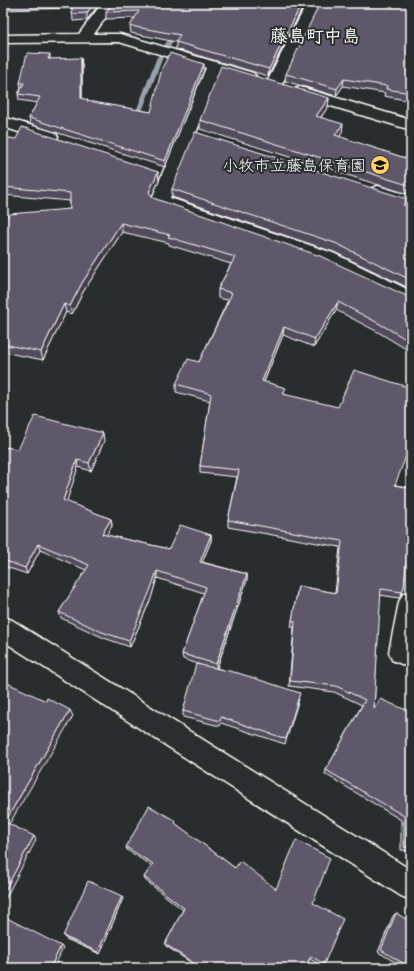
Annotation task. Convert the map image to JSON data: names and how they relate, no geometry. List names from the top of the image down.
{
  "districts": ["藤島町中島"],
  "places": {
    "school or university": ["小牧市立藤島保育園"]
  }
}
